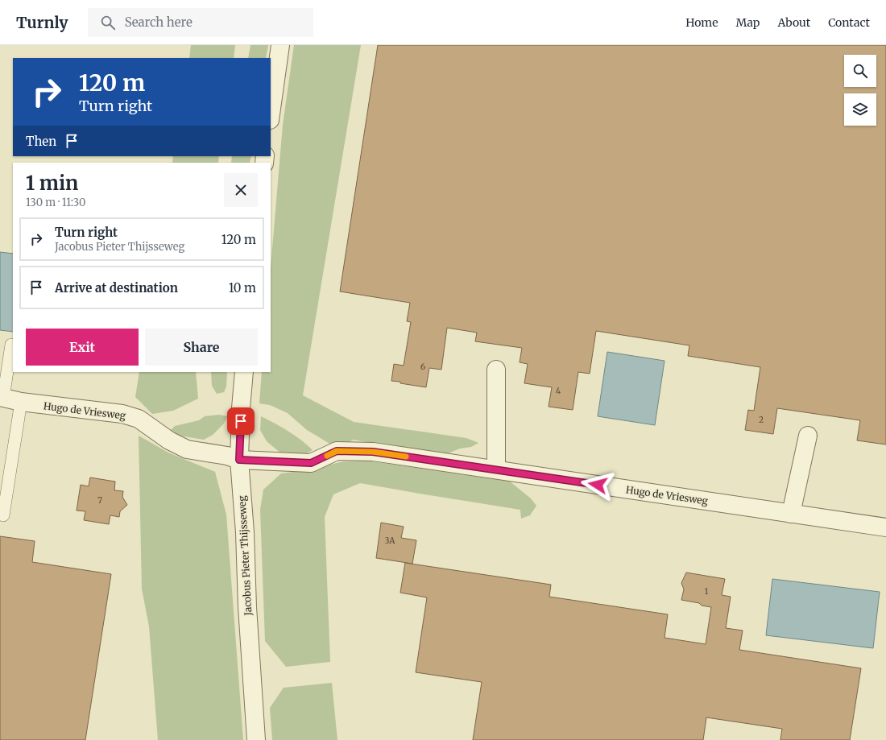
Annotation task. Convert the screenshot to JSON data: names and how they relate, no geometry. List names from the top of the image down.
{
  "streets": {
    "street": ["Hugo de Vriesweg", "Jacobus Pieter Thijsseweg"]
  },
  "crossings": [
    ["Hugo de Vriesweg", "Jacobus Pieter Thijsseweg"]
  ],
  "house_numbers": [
    "6",
    "4",
    "2",
    "7",
    "3A",
    "1"
  ],
  "page": {
    "header": "Turnly",
    "search": "Search here",
    "nav": [
      "Home",
      "Map",
      "About",
      "Contact"
    ],
    "turn": ["120 m", "Turn right"],
    "then": "Then",
    "heading": ["1 min", "130 m · 11:30"],
    "list": [
      {
        "name": "Turn right",
        "note": "Jacobus Pieter Thijsseweg",
        "value": "120 m"
      },
      {
        "name": "Arrive at destination",
        "value": "10 m"
      }
    ],
    "buttons": ["Exit", "Share"]
  }
}
